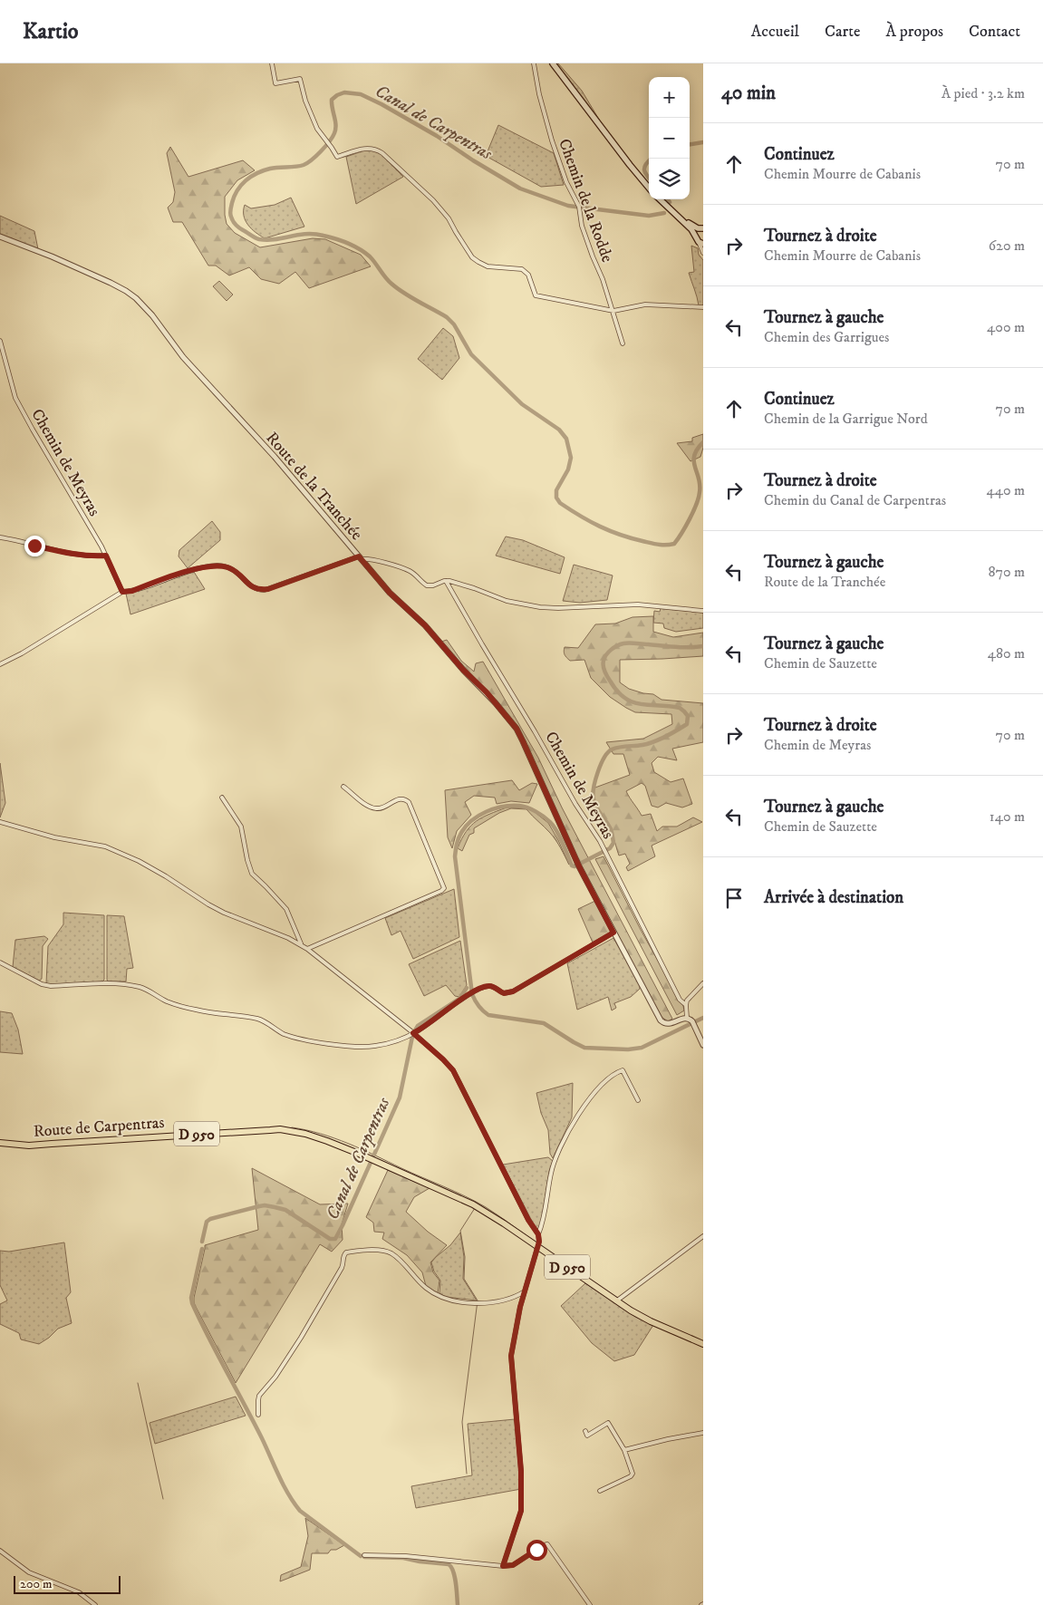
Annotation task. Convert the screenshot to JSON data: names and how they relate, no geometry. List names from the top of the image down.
{
  "streets": {
    "main road": ["Route de Carpentras", "D 950"],
    "street": ["Chemin de la Rodde", "Chemin de Meyras", "Route de la Tranchée"]
  },
  "crossings": [
    ["Route de Carpentras", "D 950"]
  ],
  "water": ["Canal de Carpentras"],
  "scale_bar": "200 m",
  "page": {
    "header": "Kartio",
    "nav": [
      "Accueil",
      "Carte",
      "À propos",
      "Contact"
    ],
    "heading": ["40 min", "À pied · 3.2 km"],
    "map_buttons": ["+", "−"],
    "list": [
      ["Continuez", "Chemin Mourre de Cabanis", "70 m"],
      ["Tournez à droite", "Chemin Mourre de Cabanis", "620 m"],
      ["Tournez à gauche", "Chemin des Garrigues", "400 m"],
      ["Continuez", "Chemin de la Garrigue Nord", "70 m"],
      ["Tournez à droite", "Chemin du Canal de Carpentras", "440 m"],
      ["Tournez à gauche", "Route de la Tranchée", "870 m"],
      ["Tournez à gauche", "Chemin de Sauzette", "480 m"],
      ["Tournez à droite", "Chemin de Meyras", "70 m"],
      ["Tournez à gauche", "Chemin de Sauzette", "140 m"],
      "Arrivée à destination"
    ],
    "scale": "200 m"
  }
}
